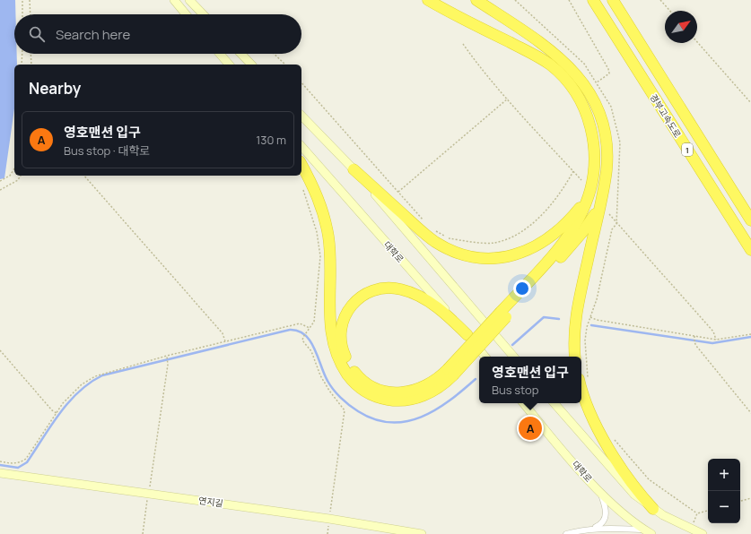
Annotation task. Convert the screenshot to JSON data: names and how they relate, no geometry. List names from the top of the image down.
{
  "streets": {
    "highway": ["경부고속도로", "1"],
    "main road": ["대학로", "연지길"]
  },
  "north": "top right",
  "page": {
    "search": "Search here",
    "heading": "Nearby",
    "list": [
      {
        "mark": "A",
        "name": "영호맨션 입구",
        "note": "Bus stop · 대학로",
        "value": "130 m"
      }
    ],
    "popup": ["영호맨션 입구", "Bus stop"],
    "pins": "A",
    "map_buttons": ["+", "−"]
  }
}
